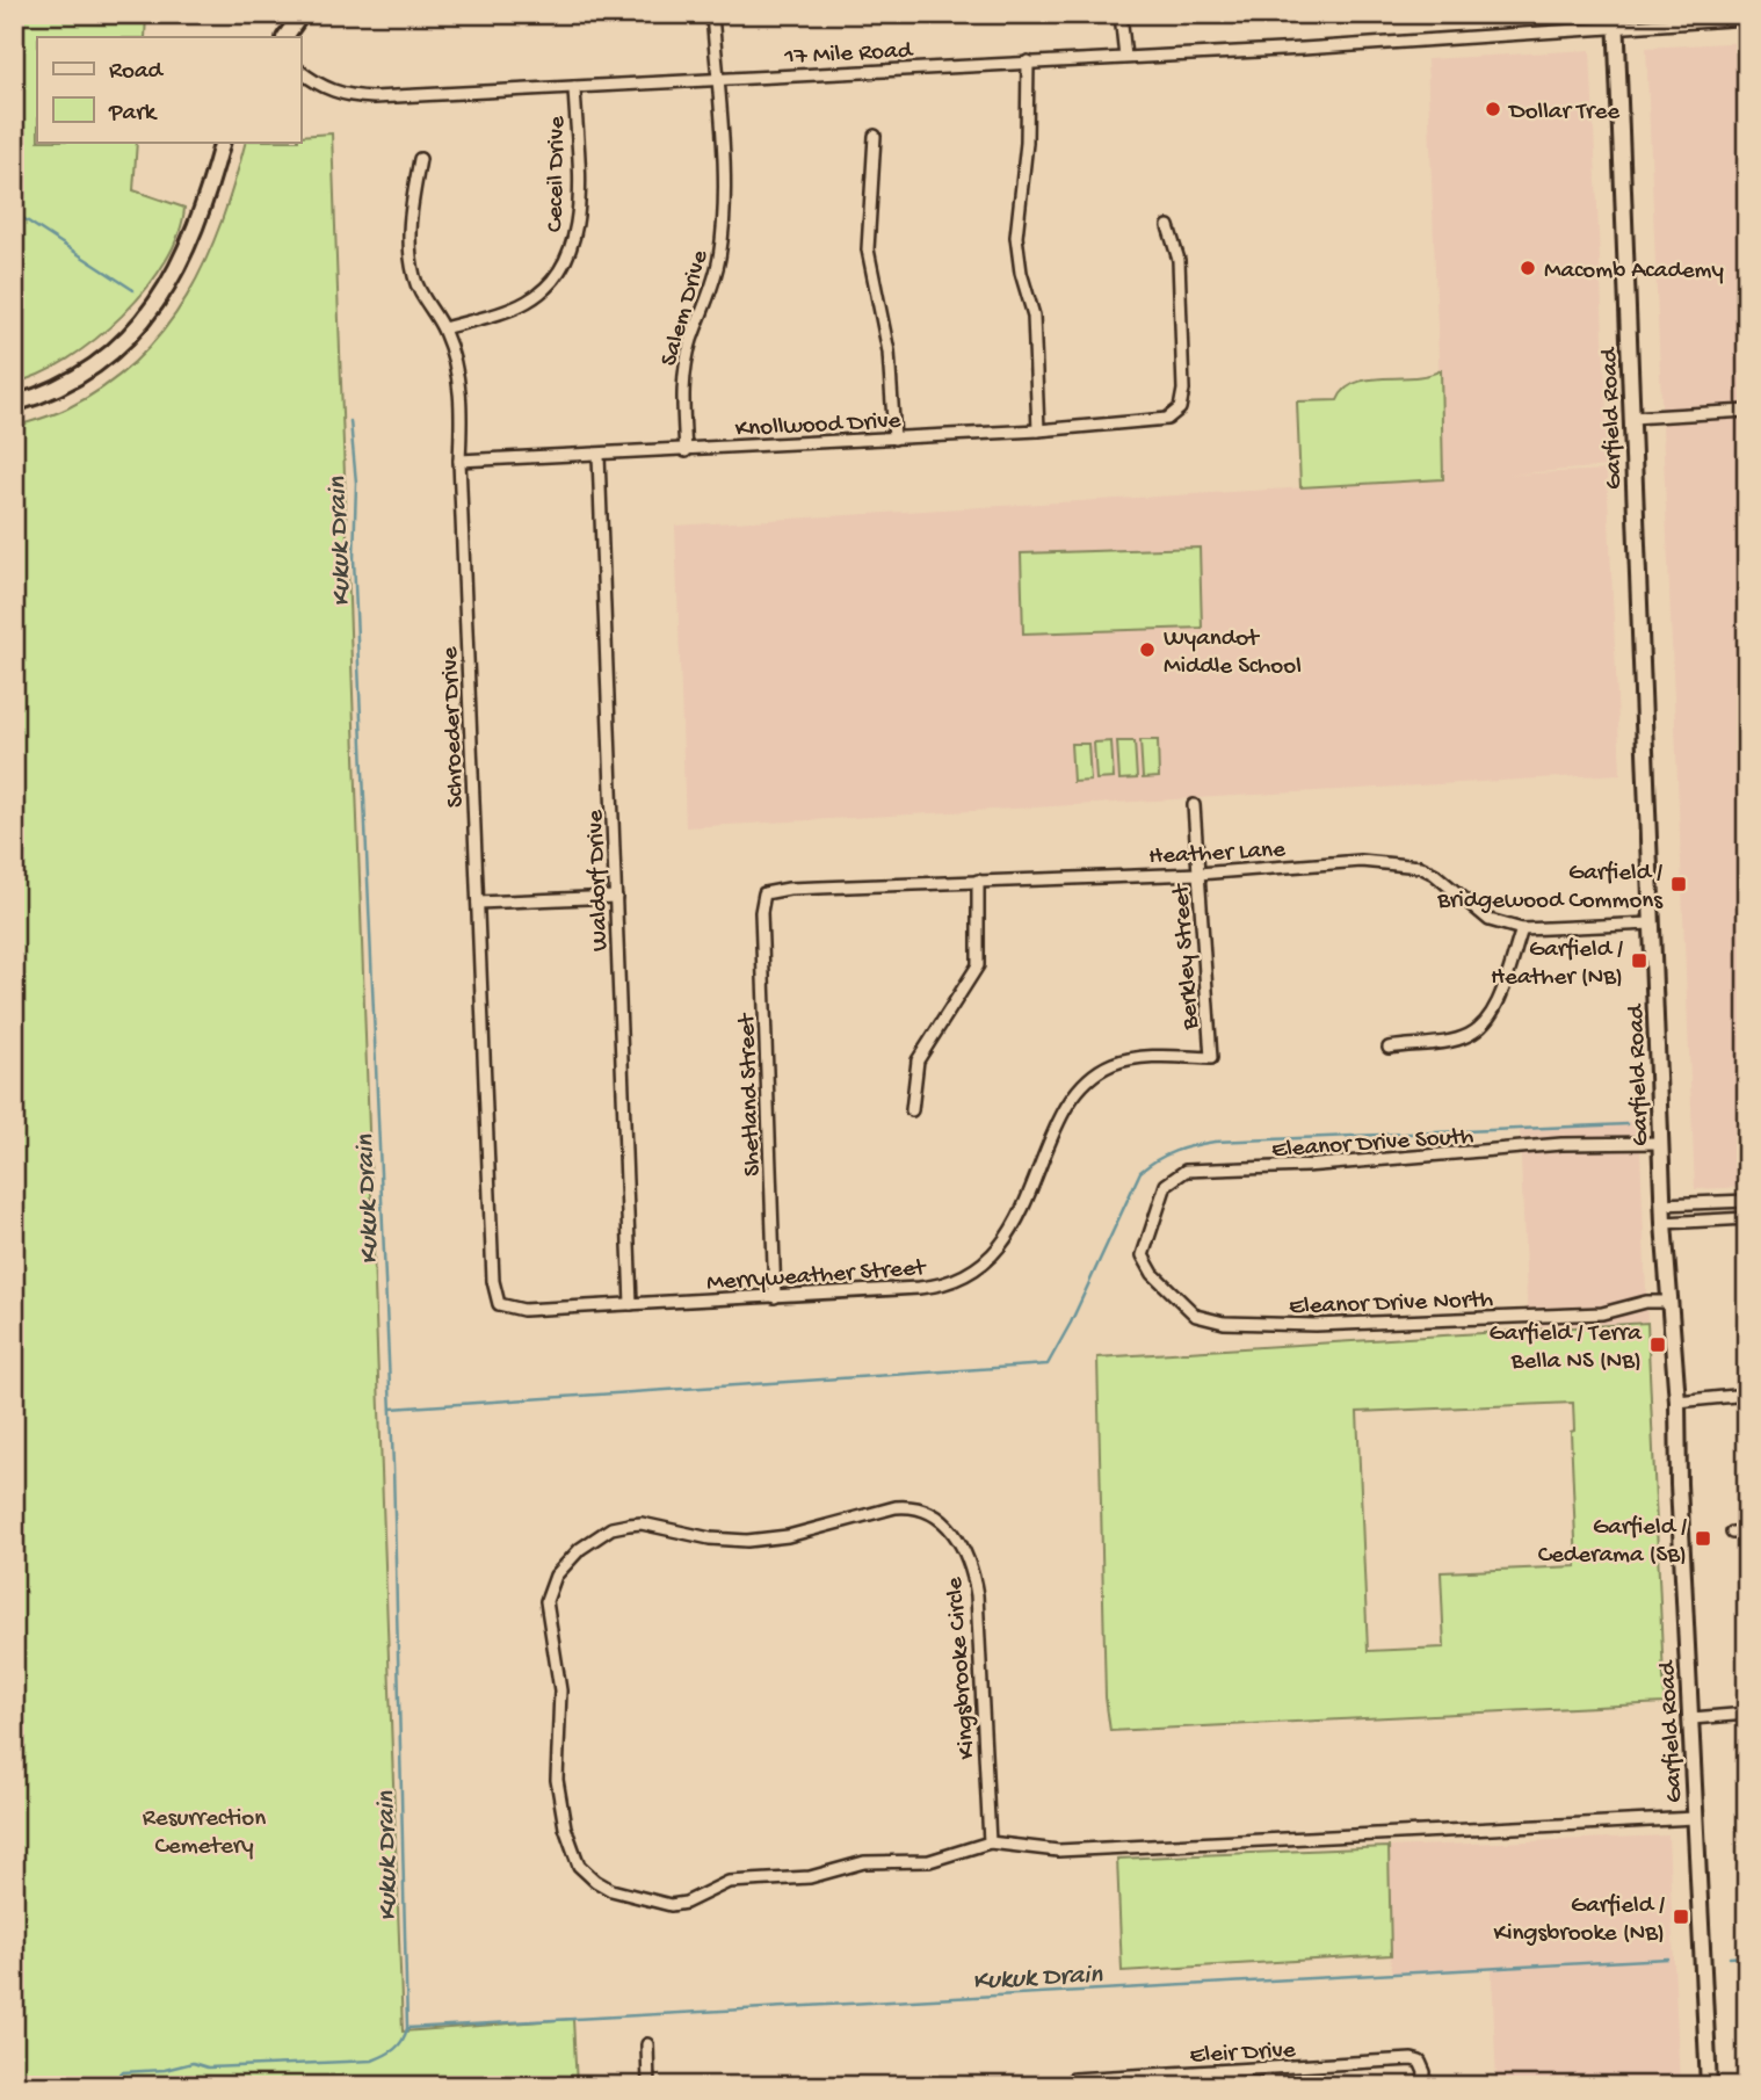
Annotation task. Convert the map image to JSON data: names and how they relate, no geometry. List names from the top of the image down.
{
  "streets": {
    "main road": ["Garfield Road"],
    "street": [
      "17 Mile Road",
      "Ceceil Drive",
      "Salem Drive",
      "Knollwood Drive",
      "Schroeder Drive",
      "Heather Lane",
      "Waldorf Drive",
      "Berkley Street",
      "Shetland Street",
      "Eleanor Drive South",
      "Merryweather Street",
      "Eleanor Drive North",
      "Kingsbrooke Circle",
      "Eleir Drive"
    ]
  },
  "crossings": [
    ["17 Mile Road", "Ceceil Drive"],
    ["17 Mile Road", "Salem Drive"],
    ["17 Mile Road", "Garfield Road"],
    ["Ceceil Drive", "Schroeder Drive"],
    ["Salem Drive", "Knollwood Drive"],
    ["Garfield Road", "Heather Lane"],
    ["Garfield Road", "Eleanor Drive South"],
    ["Garfield Road", "Eleanor Drive North"],
    ["Knollwood Drive", "Schroeder Drive"],
    ["Knollwood Drive", "Waldorf Drive"],
    ["Schroeder Drive", "Merryweather Street"],
    ["Heather Lane", "Berkley Street"],
    ["Heather Lane", "Shetland Street"],
    ["Waldorf Drive", "Merryweather Street"],
    ["Berkley Street", "Merryweather Street"],
    ["Shetland Street", "Merryweather Street"],
    ["Eleanor Drive South", "Eleanor Drive North"]
  ],
  "water": ["Kukuk Drain"],
  "parks": ["Resurrection Cemetery"],
  "places": {
    "other": ["Dollar Tree", "Macomb Academy", "Wyandot Middle School"],
    "transit": [
      "Garfield / Bridgewood Commons",
      "Garfield / Heather (NB)",
      "Garfield / Terra Bella NS (NB)",
      "Garfield / Cederama (SB)",
      "Garfield / Kingsbrooke (NB)"
    ]
  },
  "legend": ["Road", "Park"]
}
